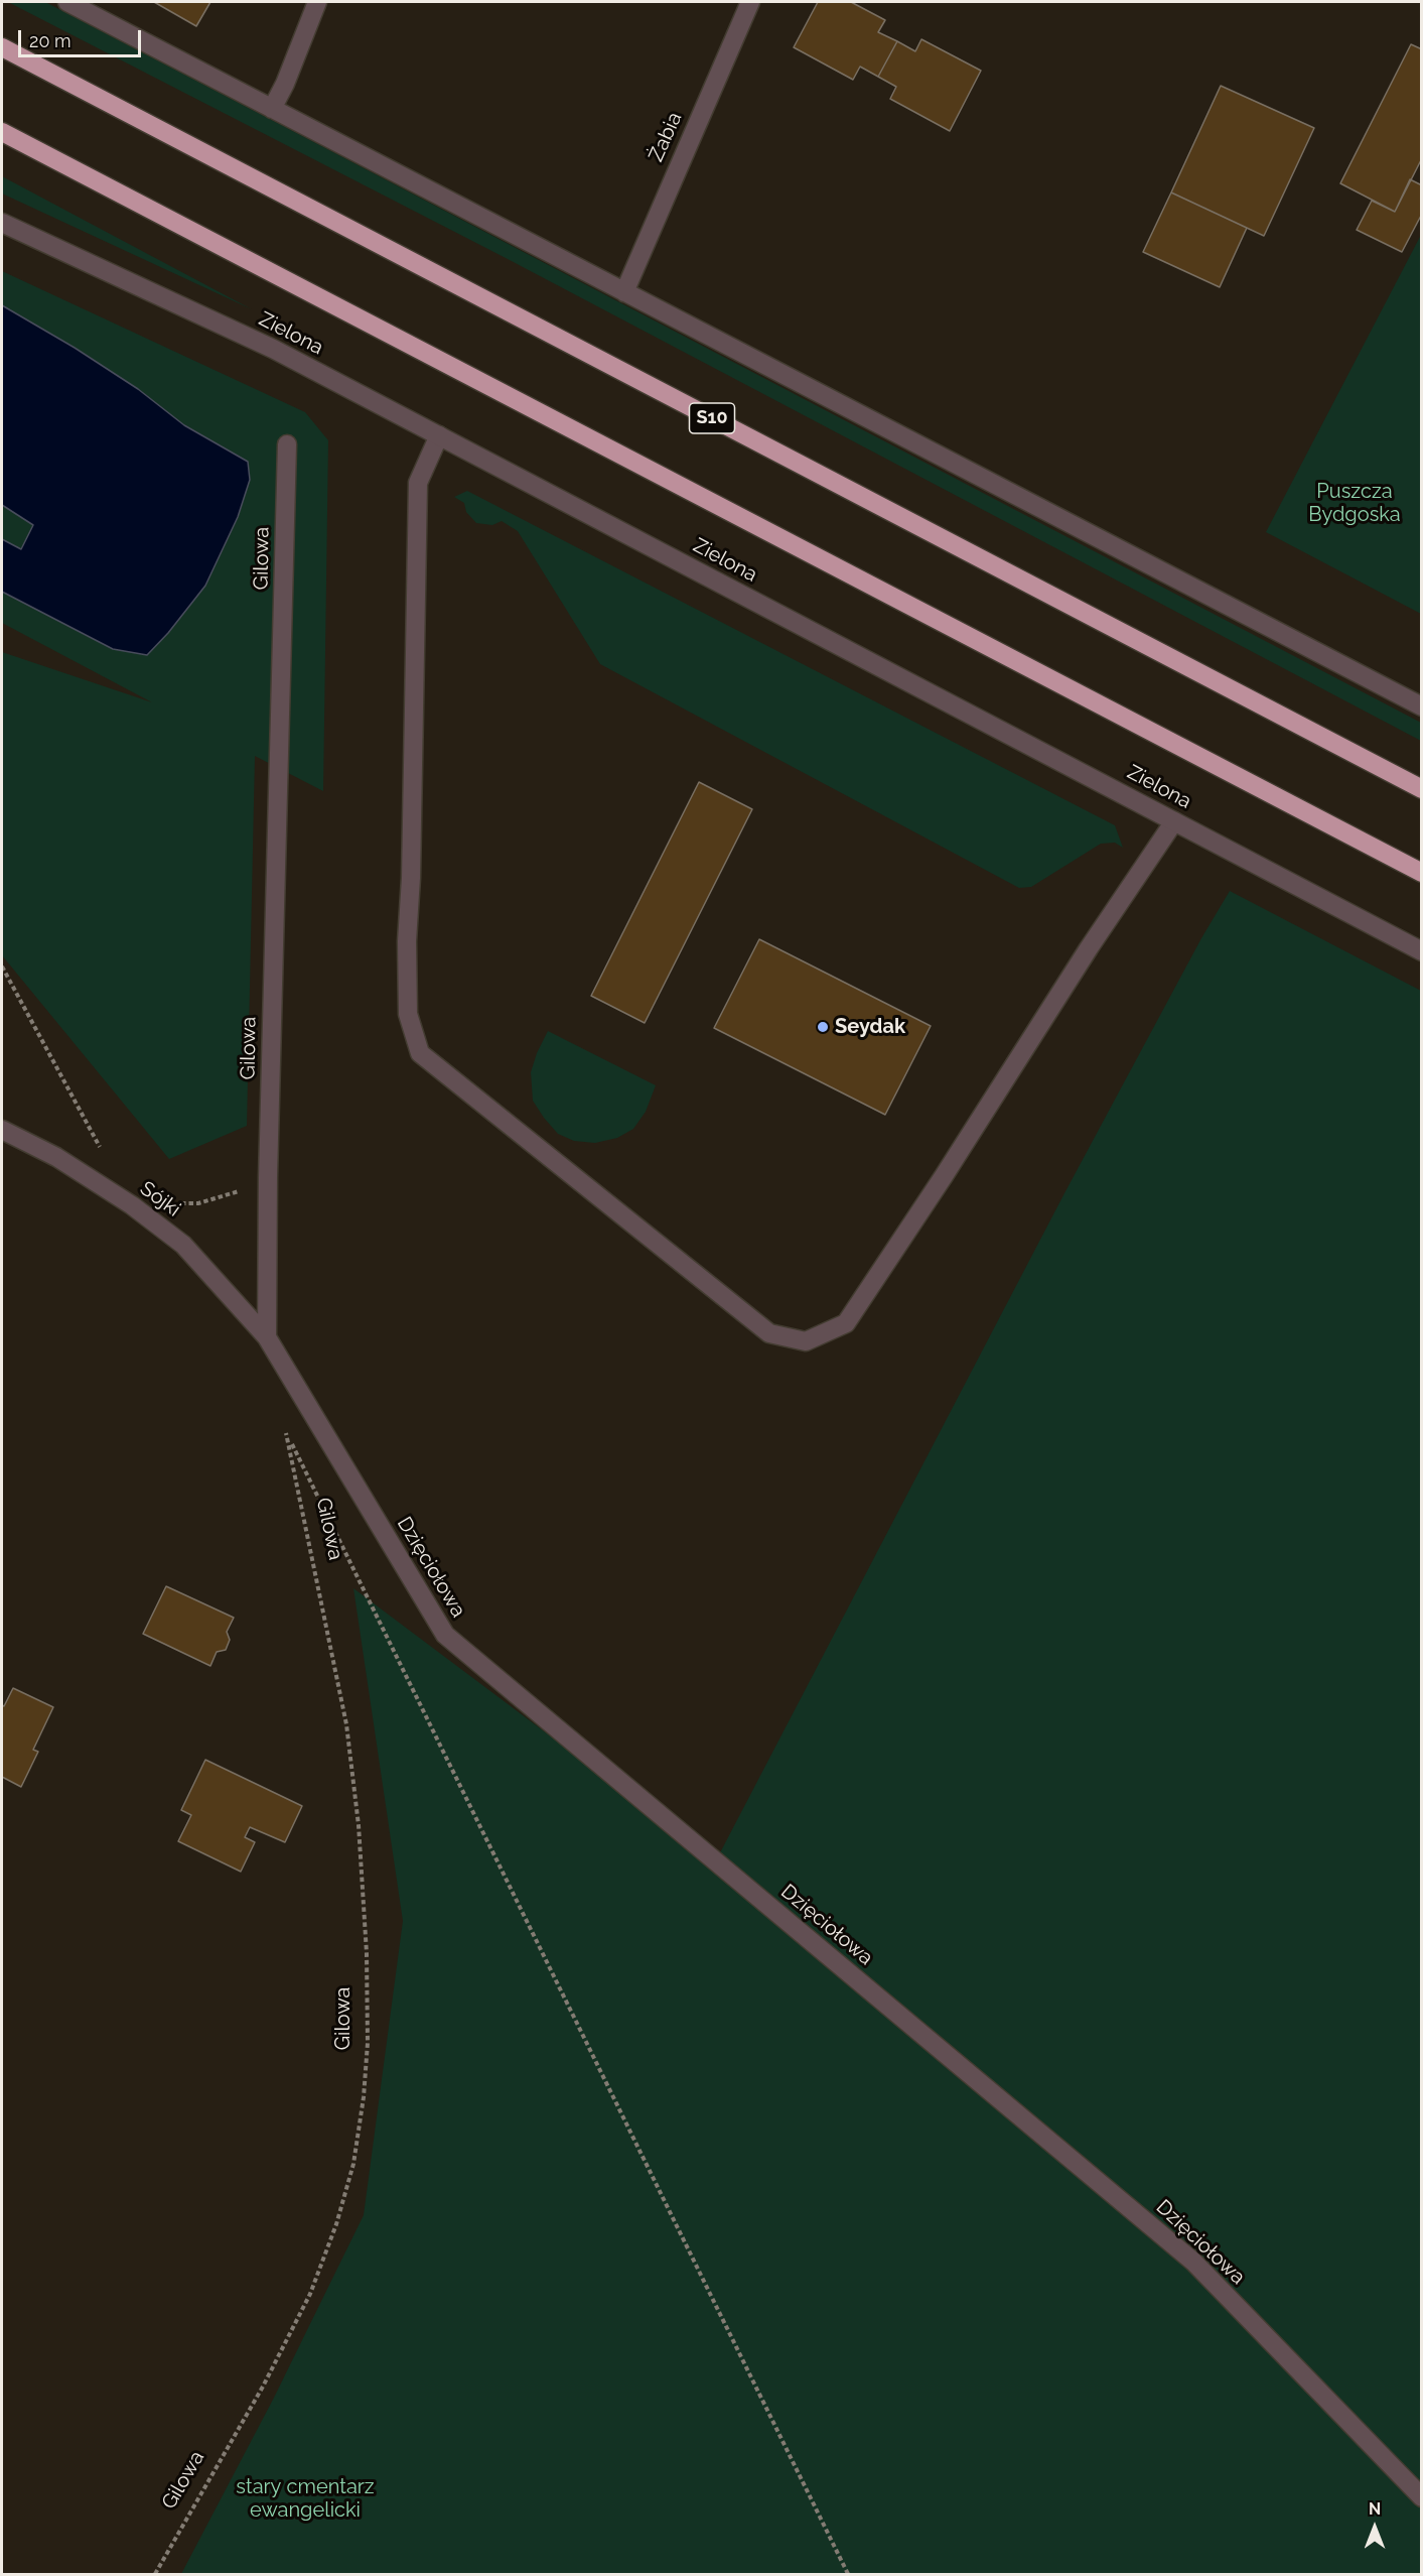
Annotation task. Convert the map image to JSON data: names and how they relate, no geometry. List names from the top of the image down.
{
  "streets": {
    "highway": ["S10"],
    "street": [
      "Żabia",
      "Zielona",
      "Gilowa",
      "Sójki",
      "Dzięciołowa"
    ]
  },
  "crossings": [
    ["Gilowa", "Sójki"],
    ["Gilowa", "Dzięciołowa"],
    ["Sójki", "Dzięciołowa"]
  ],
  "parks": ["Puszcza Bydgoska", "stary cmentarz ewangelicki"],
  "places": ["Seydak"],
  "scale_bar": "20 m",
  "north": "top"
}
